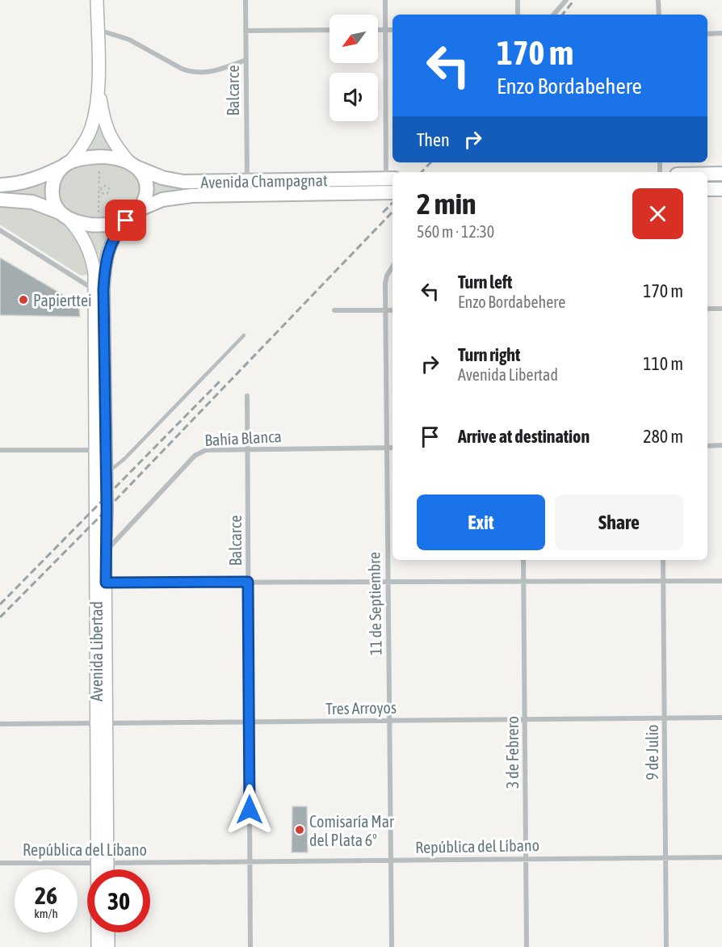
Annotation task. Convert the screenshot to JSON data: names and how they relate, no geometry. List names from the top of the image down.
{
  "streets": {
    "highway": ["Avenida Champagnat"],
    "main road": ["Avenida Libertad"],
    "street": [
      "Balcarce",
      "Bahía Blanca",
      "11 de Septiembre",
      "Tres Arroyos",
      "3 de Febrero",
      "9 de Julio",
      "República del Líbano"
    ]
  },
  "crossings": [
    ["Balcarce", "Avenida Champagnat"],
    ["Balcarce", "Bahía Blanca"],
    ["Balcarce", "Tres Arroyos"],
    ["Balcarce", "República del Líbano"],
    ["Avenida Champagnat", "Avenida Libertad"],
    ["Bahía Blanca", "11 de Septiembre"],
    ["Bahía Blanca", "Avenida Libertad"],
    ["11 de Septiembre", "Tres Arroyos"],
    ["11 de Septiembre", "República del Líbano"],
    ["Avenida Libertad", "Tres Arroyos"],
    ["Avenida Libertad", "República del Líbano"],
    ["Tres Arroyos", "3 de Febrero"],
    ["Tres Arroyos", "9 de Julio"],
    ["3 de Febrero", "República del Líbano"],
    ["9 de Julio", "República del Líbano"]
  ],
  "places": ["Papierttei", "Comisaría Mar del Plata 6°"],
  "north": "bottom left",
  "page": {
    "turn": ["170 m", "Enzo Bordabehere"],
    "then": "Then",
    "heading": ["2 min", "560 m · 12:30"],
    "list": [
      {
        "name": "Turn left",
        "note": "Enzo Bordabehere",
        "value": "170 m"
      },
      {
        "name": "Turn right",
        "note": "Avenida Libertad",
        "value": "110 m"
      },
      {
        "name": "Arrive at destination",
        "value": "280 m"
      }
    ],
    "buttons": ["Exit", "Share"],
    "speed": "26 km/h",
    "limit": "30"
  }
}
